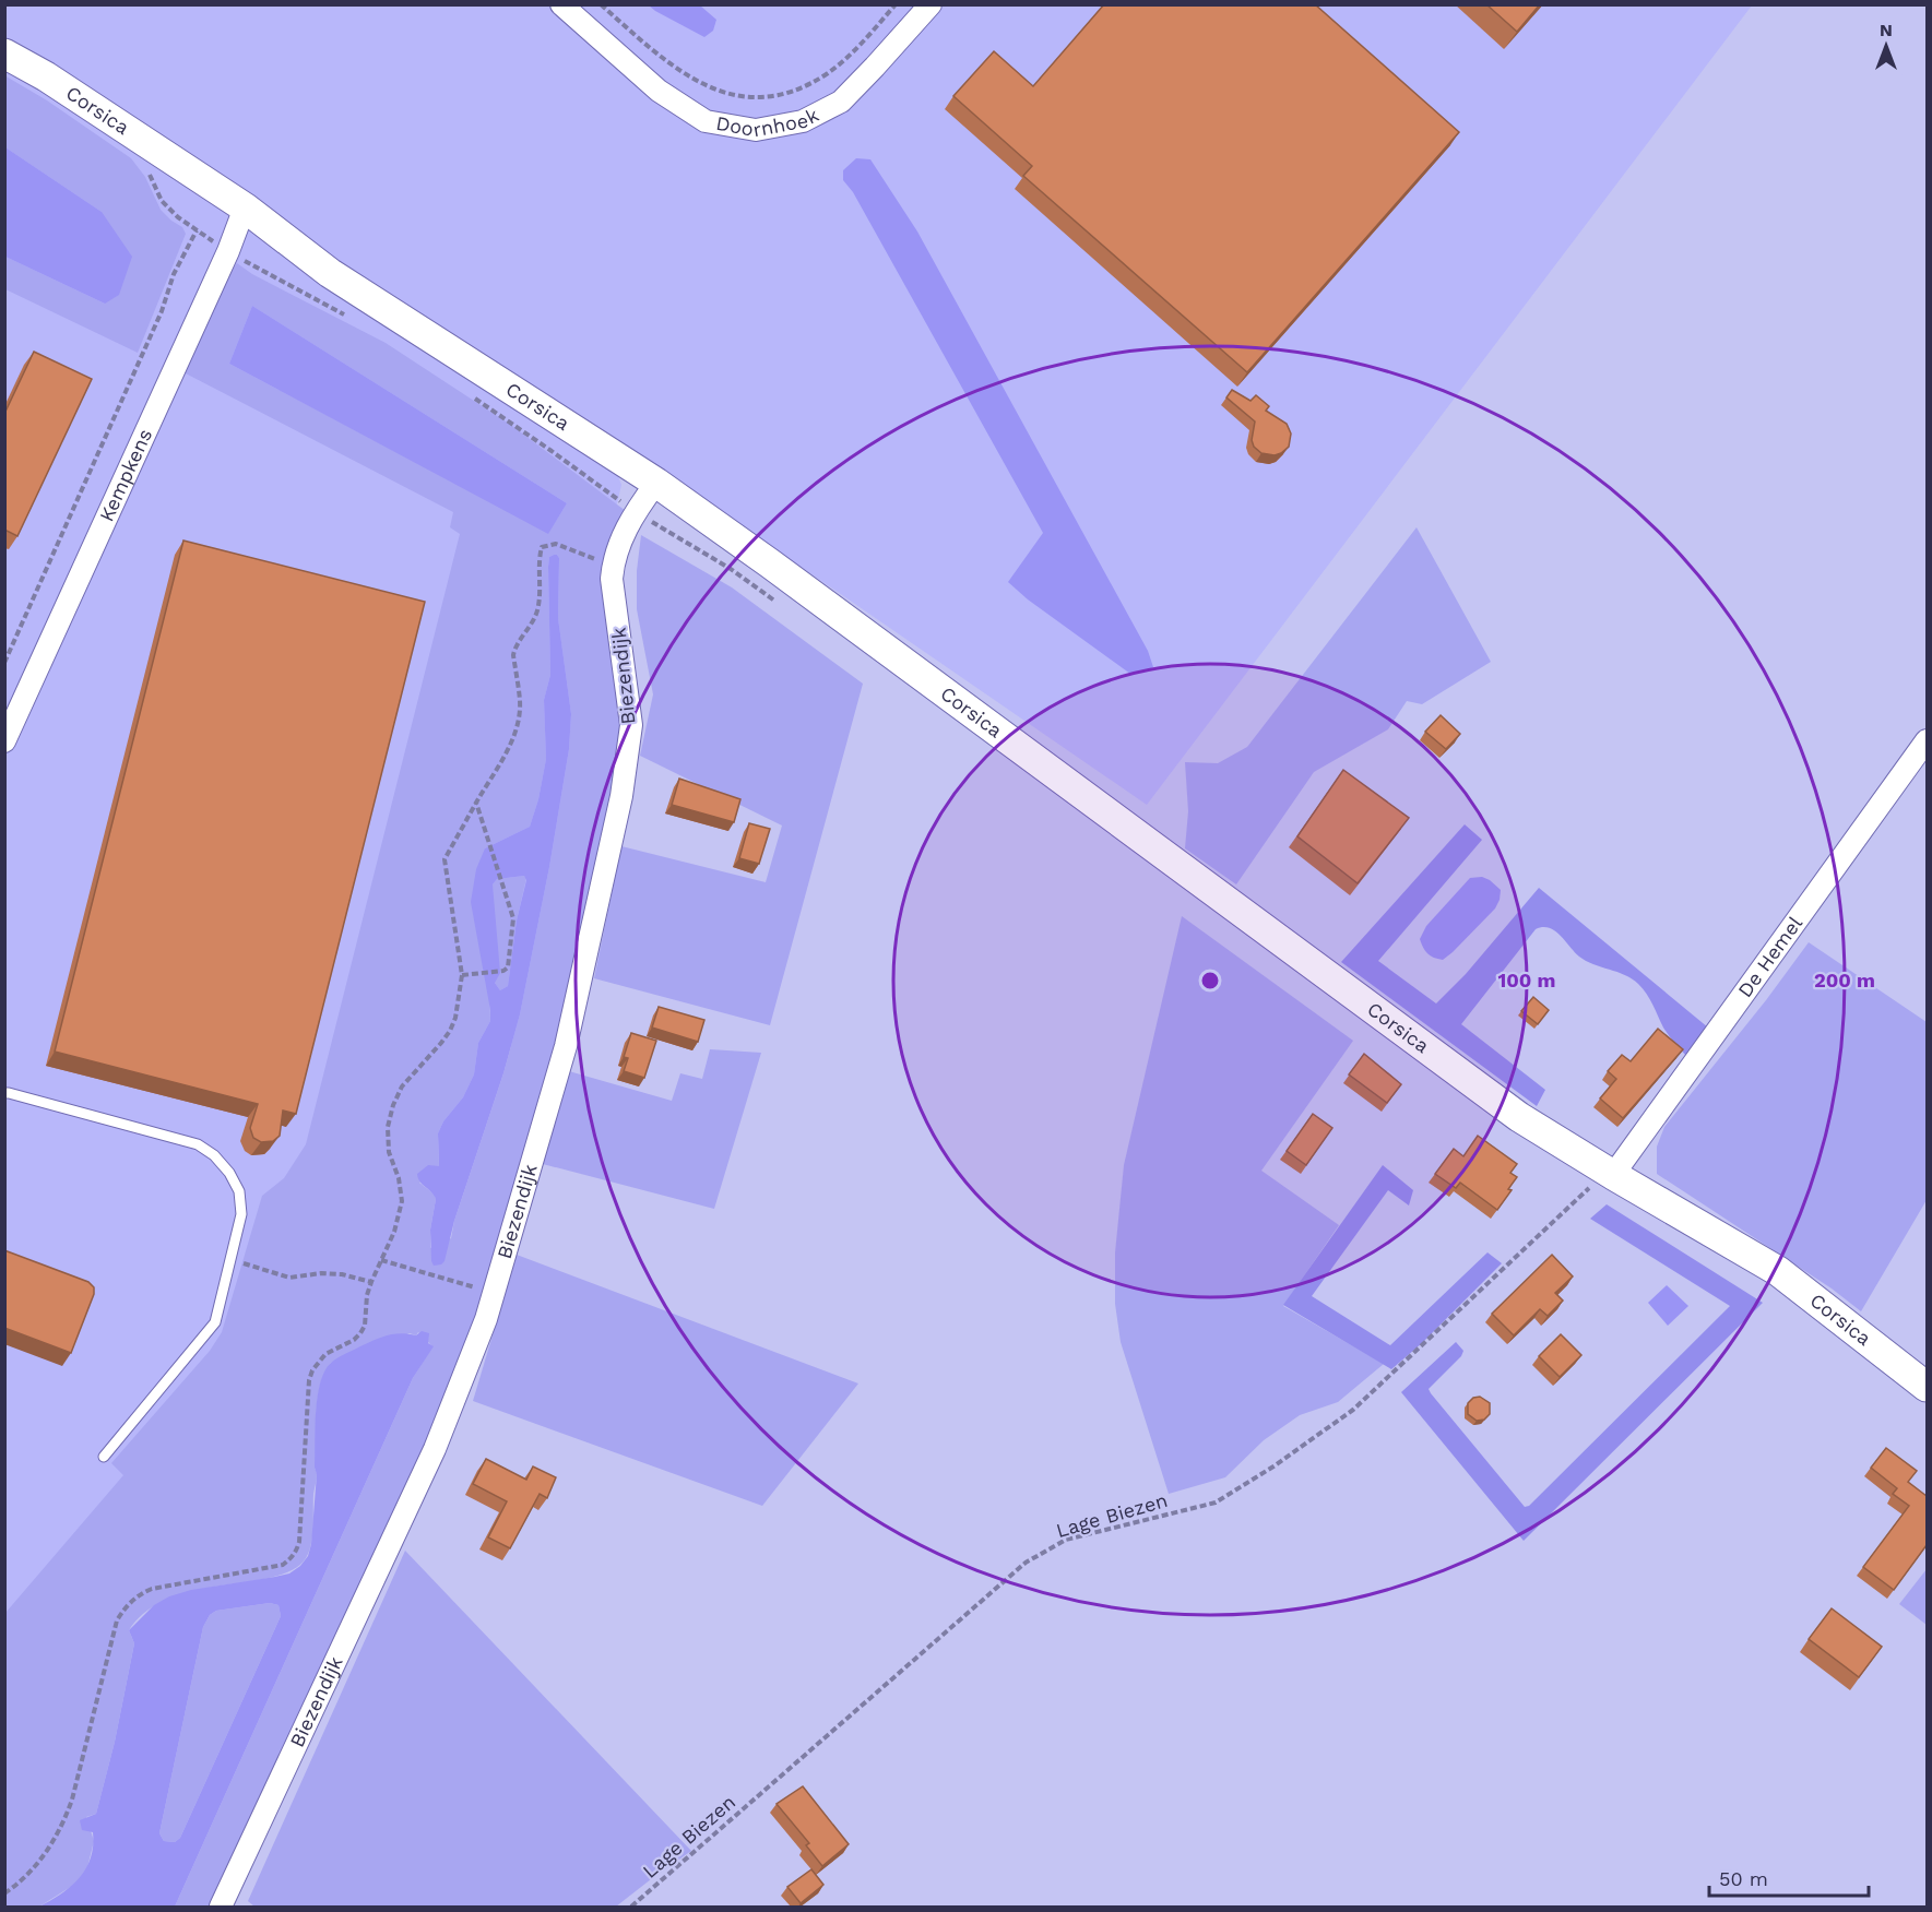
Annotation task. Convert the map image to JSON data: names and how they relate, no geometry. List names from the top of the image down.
{
  "streets": {
    "street": [
      "Corsica",
      "Doornhoek",
      "Kempkens",
      "Biezendijk",
      "De Hemel"
    ],
    "path": ["Lage Biezen"]
  },
  "crossings": [
    ["Corsica", "Kempkens"],
    ["Corsica", "Biezendijk"],
    ["Corsica", "De Hemel"],
    ["Corsica", "Lage Biezen"],
    ["De Hemel", "Lage Biezen"]
  ],
  "scale_bar": "50 m",
  "north": "top",
  "rings": ["100 m", "200 m"]
}
